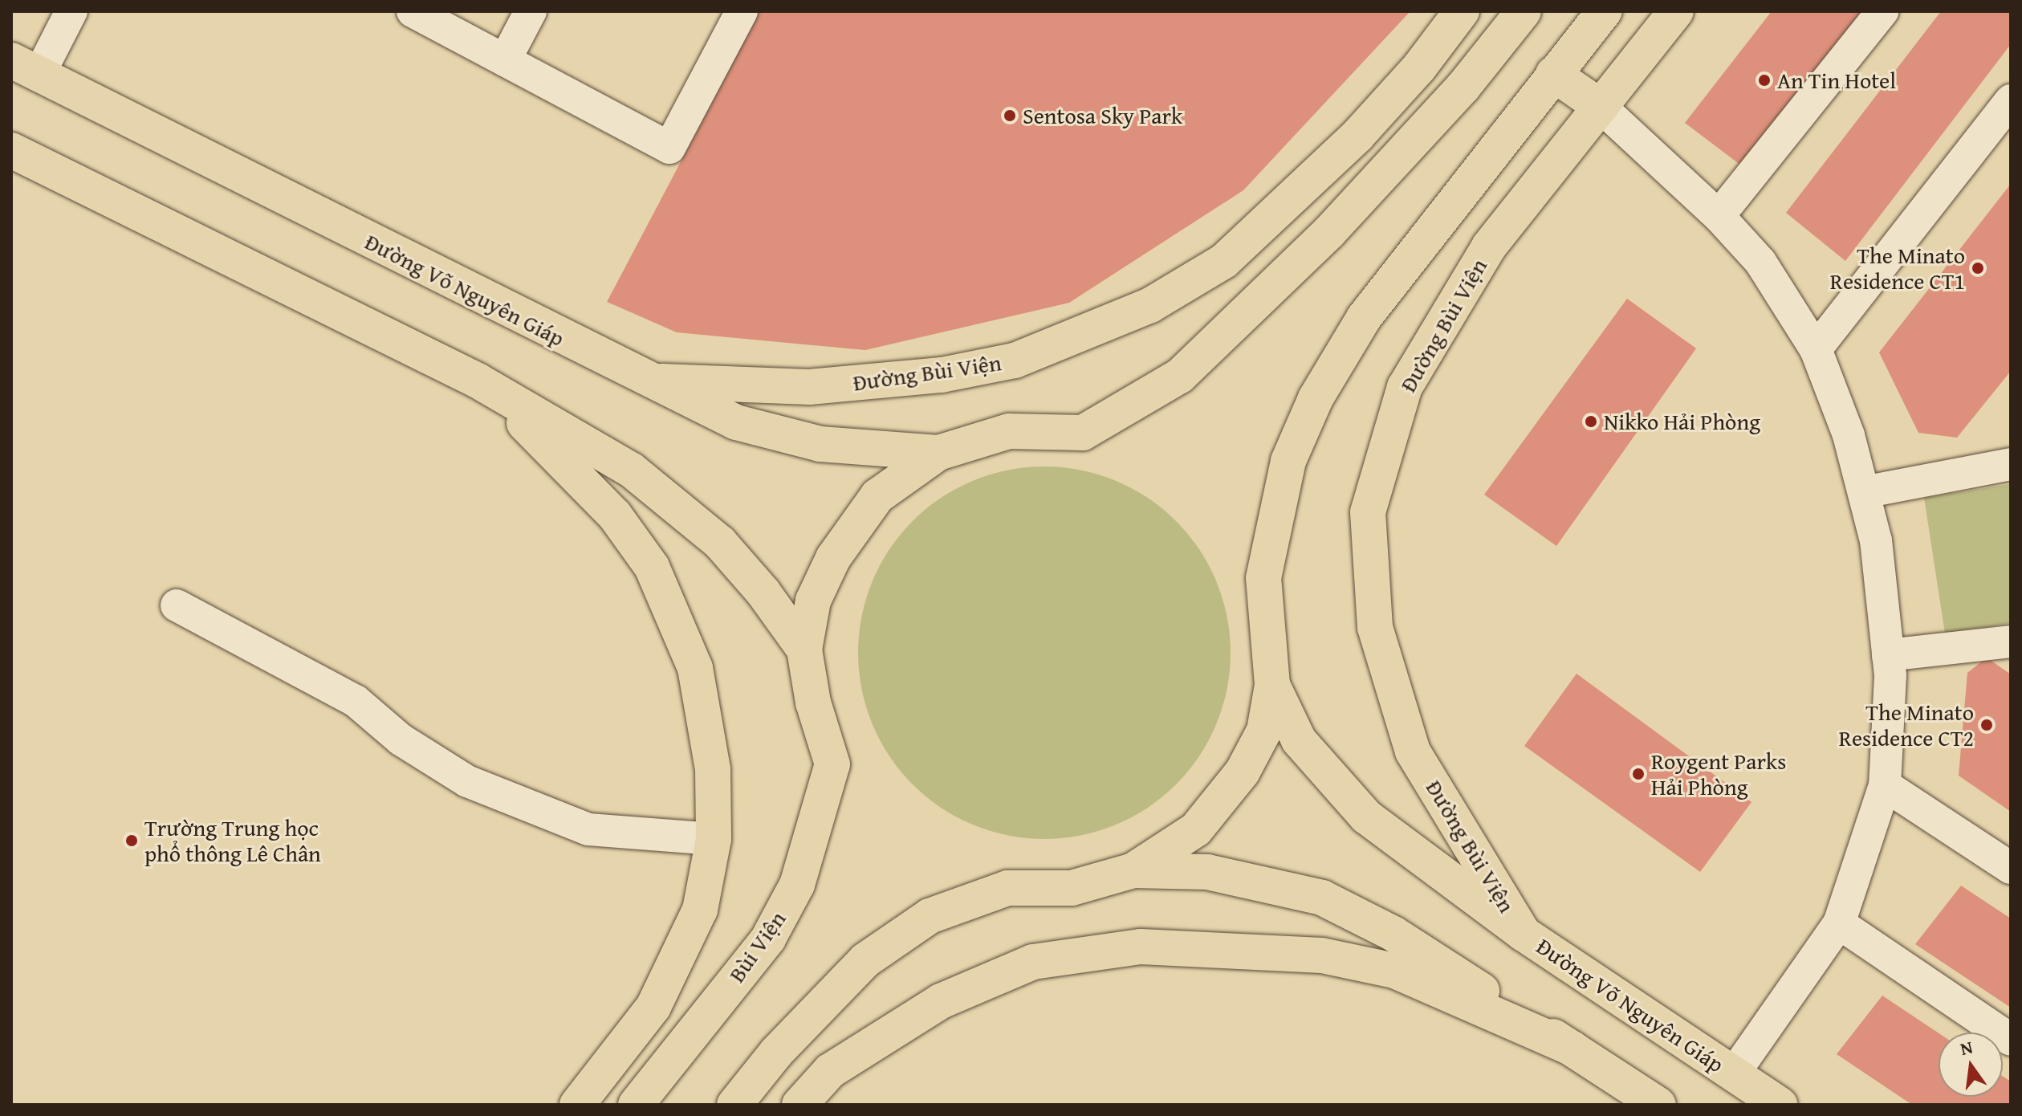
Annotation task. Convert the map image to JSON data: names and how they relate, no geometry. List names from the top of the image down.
{
  "streets": {
    "main road": ["Đường Võ Nguyên Giáp", "Đường Bùi Viện", "Bùi Viện"]
  },
  "crossings": [
    ["Đường Võ Nguyên Giáp", "Đường Bùi Viện"]
  ],
  "places": [
    "An Tin Hotel",
    "Sentosa Sky Park",
    "The Minato Residence CT1",
    "Nikko Hải Phòng",
    "The Minato Residence CT2",
    "Roygent Parks Hải Phòng",
    "Trường Trung học phổ thông Lê Chân"
  ],
  "north": "top"
}
